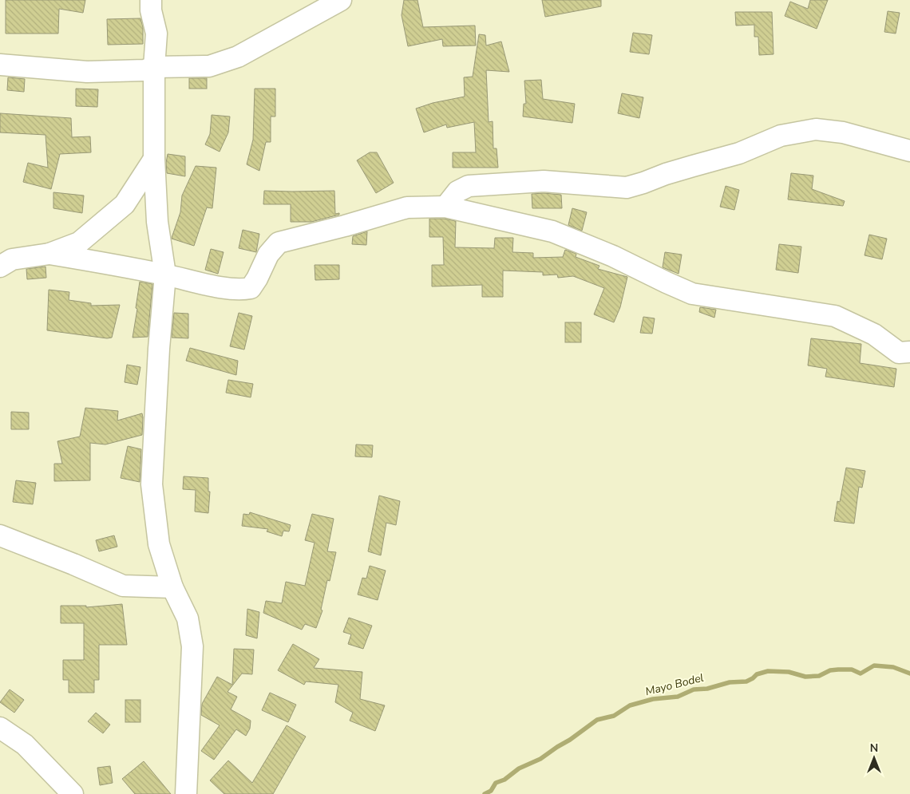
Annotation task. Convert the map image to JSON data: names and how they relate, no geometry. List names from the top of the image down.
{
  "water": ["Mayo Bodel"],
  "north": "top"
}
